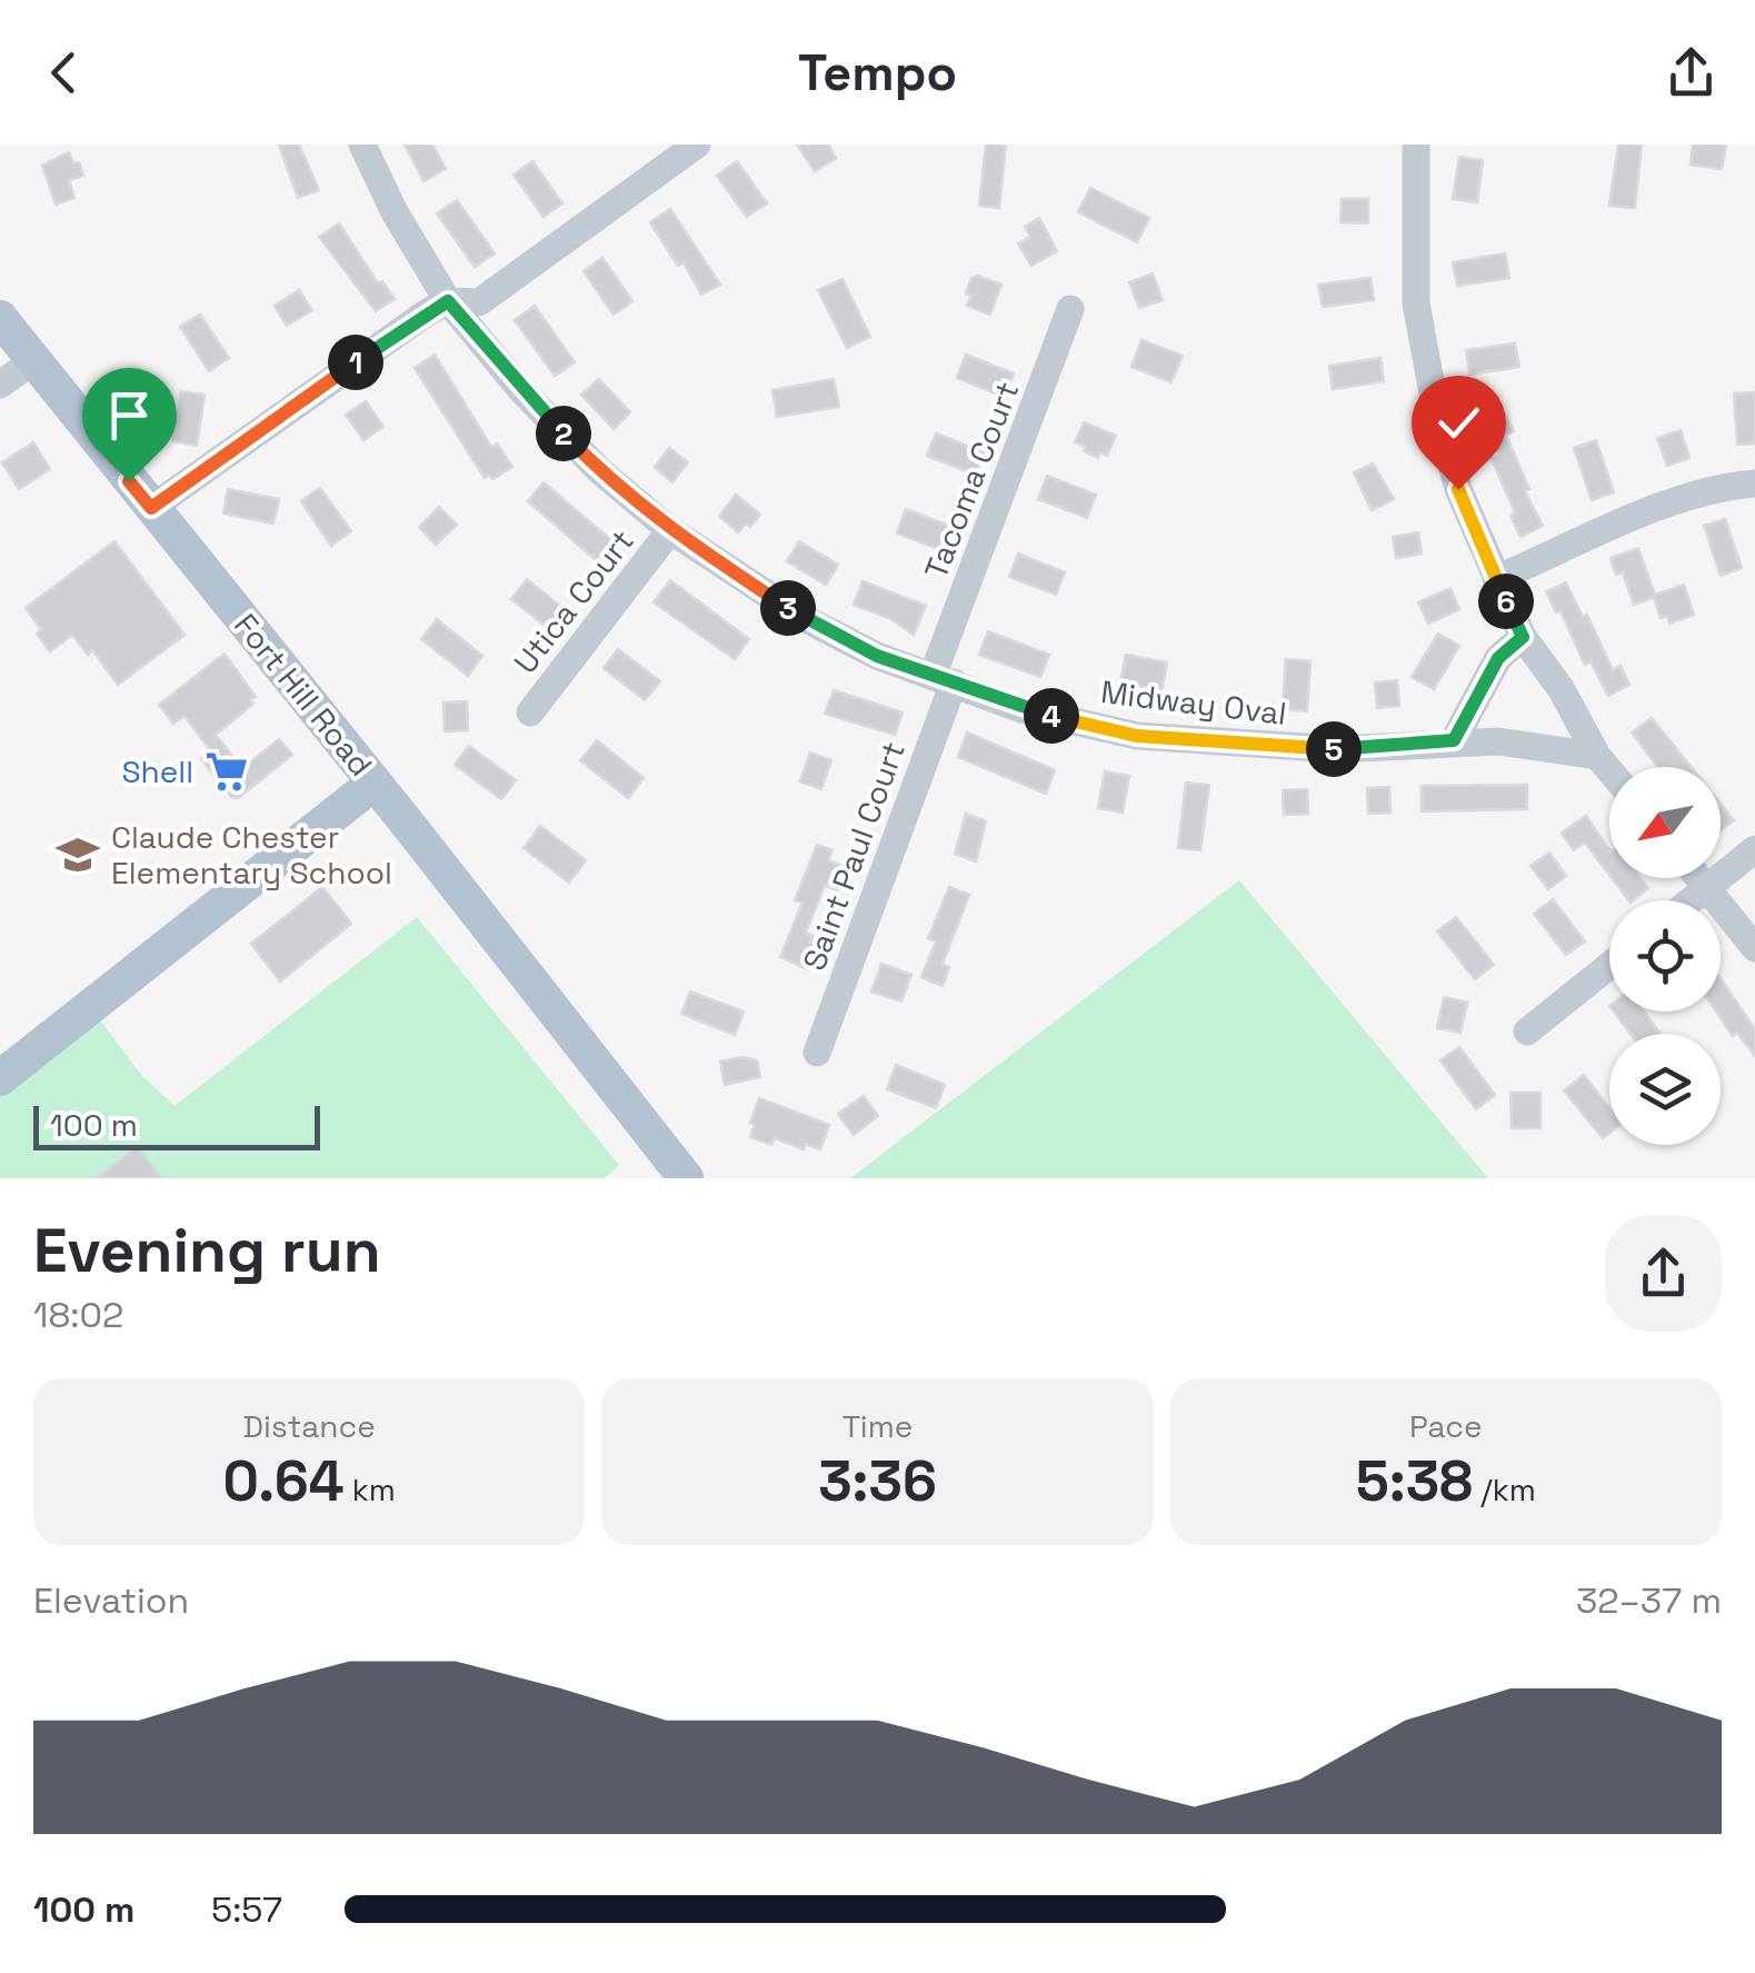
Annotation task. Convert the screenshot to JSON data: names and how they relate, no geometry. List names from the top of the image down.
{
  "streets": {
    "main road": ["Fort Hill Road"],
    "street": [
      "Tacoma Court",
      "Utica Court",
      "Midway Oval",
      "Saint Paul Court"
    ]
  },
  "crossings": [
    ["Tacoma Court", "Midway Oval"],
    ["Tacoma Court", "Saint Paul Court"],
    ["Utica Court", "Midway Oval"],
    ["Midway Oval", "Saint Paul Court"]
  ],
  "places": {
    "supermarket": ["Shell"],
    "school or university": ["Claude Chester Elementary School"]
  },
  "scale_bar": "100 m",
  "north": "bottom left",
  "page": {
    "header": "Tempo",
    "pins": [
      "1",
      "2",
      "6",
      "3",
      "4",
      "5"
    ],
    "scale": "100 m",
    "heading": ["Evening run", "18:02"],
    "stats": [
      ["Distance", "0.64 km"],
      ["Time", "3:36"],
      ["Pace", "5:38 /km"]
    ],
    "chart": ["Elevation", "32–37 m"],
    "list": [
      {
        "name": "100 m",
        "note": "5:57"
      }
    ]
  }
}
